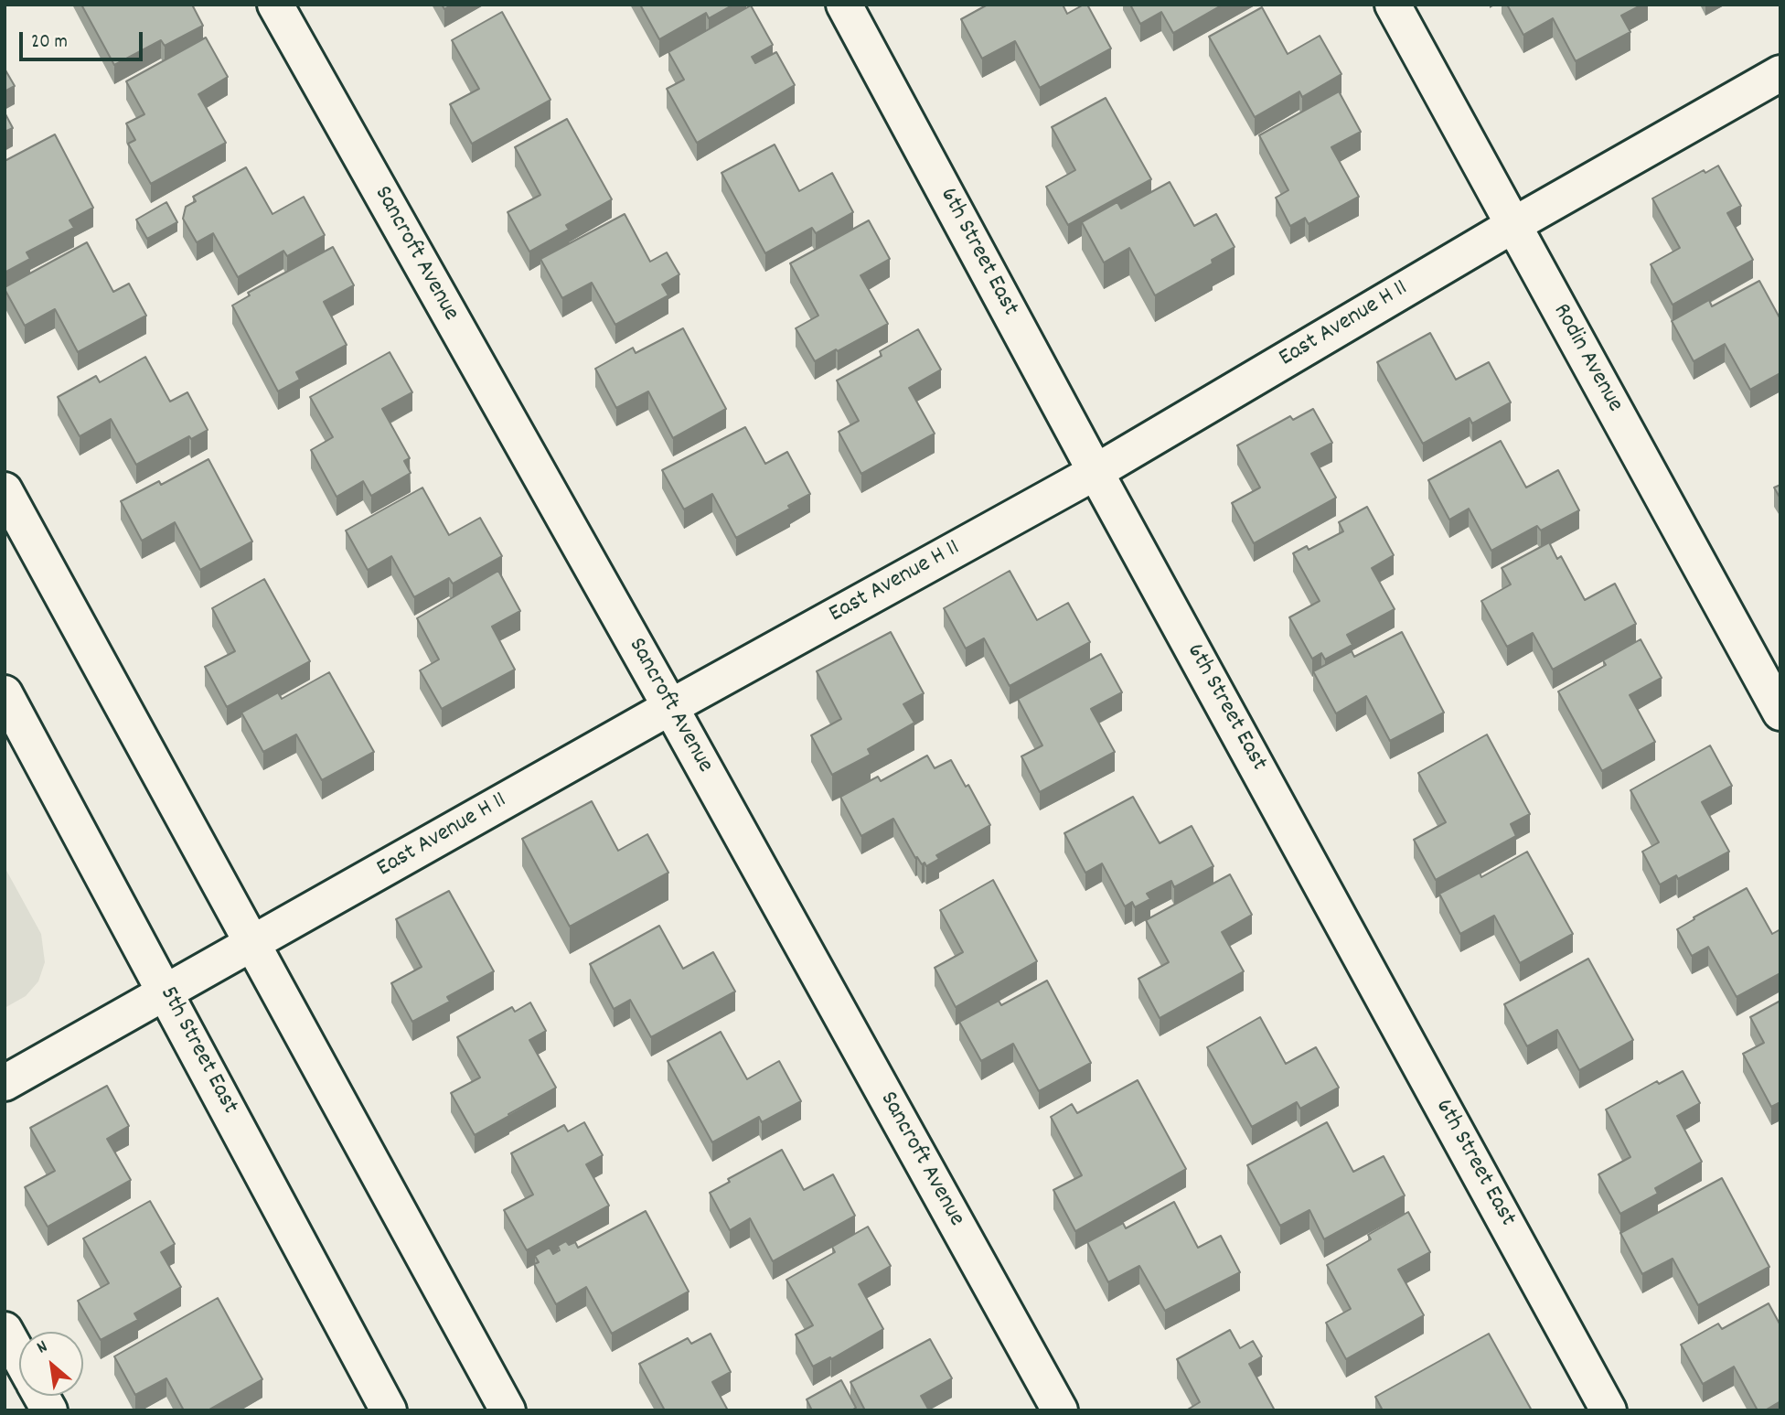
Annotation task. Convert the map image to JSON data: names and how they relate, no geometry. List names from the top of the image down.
{
  "streets": {
    "street": [
      "6th Street East",
      "Sancroft Avenue",
      "East Avenue H 11",
      "Rodin Avenue",
      "5th Street East"
    ]
  },
  "crossings": [
    ["6th Street East", "East Avenue H 11"],
    ["Sancroft Avenue", "East Avenue H 11"],
    ["East Avenue H 11", "Rodin Avenue"],
    ["East Avenue H 11", "5th Street East"]
  ],
  "scale_bar": "20 m",
  "north": "top left"
}
